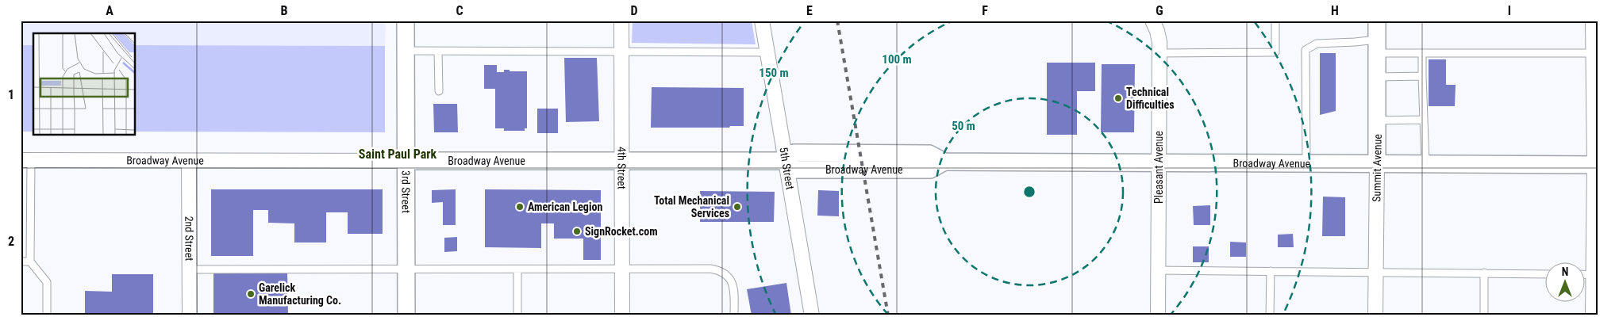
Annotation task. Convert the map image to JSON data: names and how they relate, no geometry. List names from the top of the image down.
{
  "streets": {
    "street": [
      "Broadway Avenue",
      "Pleasant Avenue",
      "4th Street",
      "5th Street",
      "Summit Avenue",
      "3rd Street",
      "2nd Street"
    ]
  },
  "crossings": [
    ["Broadway Avenue", "Pleasant Avenue"],
    ["Broadway Avenue", "4th Street"],
    ["Broadway Avenue", "5th Street"],
    ["Broadway Avenue", "Summit Avenue"],
    ["Broadway Avenue", "3rd Street"],
    ["Broadway Avenue", "2nd Street"]
  ],
  "districts": ["Saint Paul Park"],
  "places": [
    "Technical Difficulties",
    "American Legion",
    "Total Mechanical Services",
    "SignRocket.com",
    "Garelick Manufacturing Co."
  ],
  "north": "top",
  "grid": {
    "columns": [
      "A",
      "B",
      "C",
      "D",
      "E",
      "F",
      "G",
      "H",
      "I"
    ],
    "rows": ["1", "2"]
  },
  "rings": ["100 m", "150 m", "50 m"]
}
